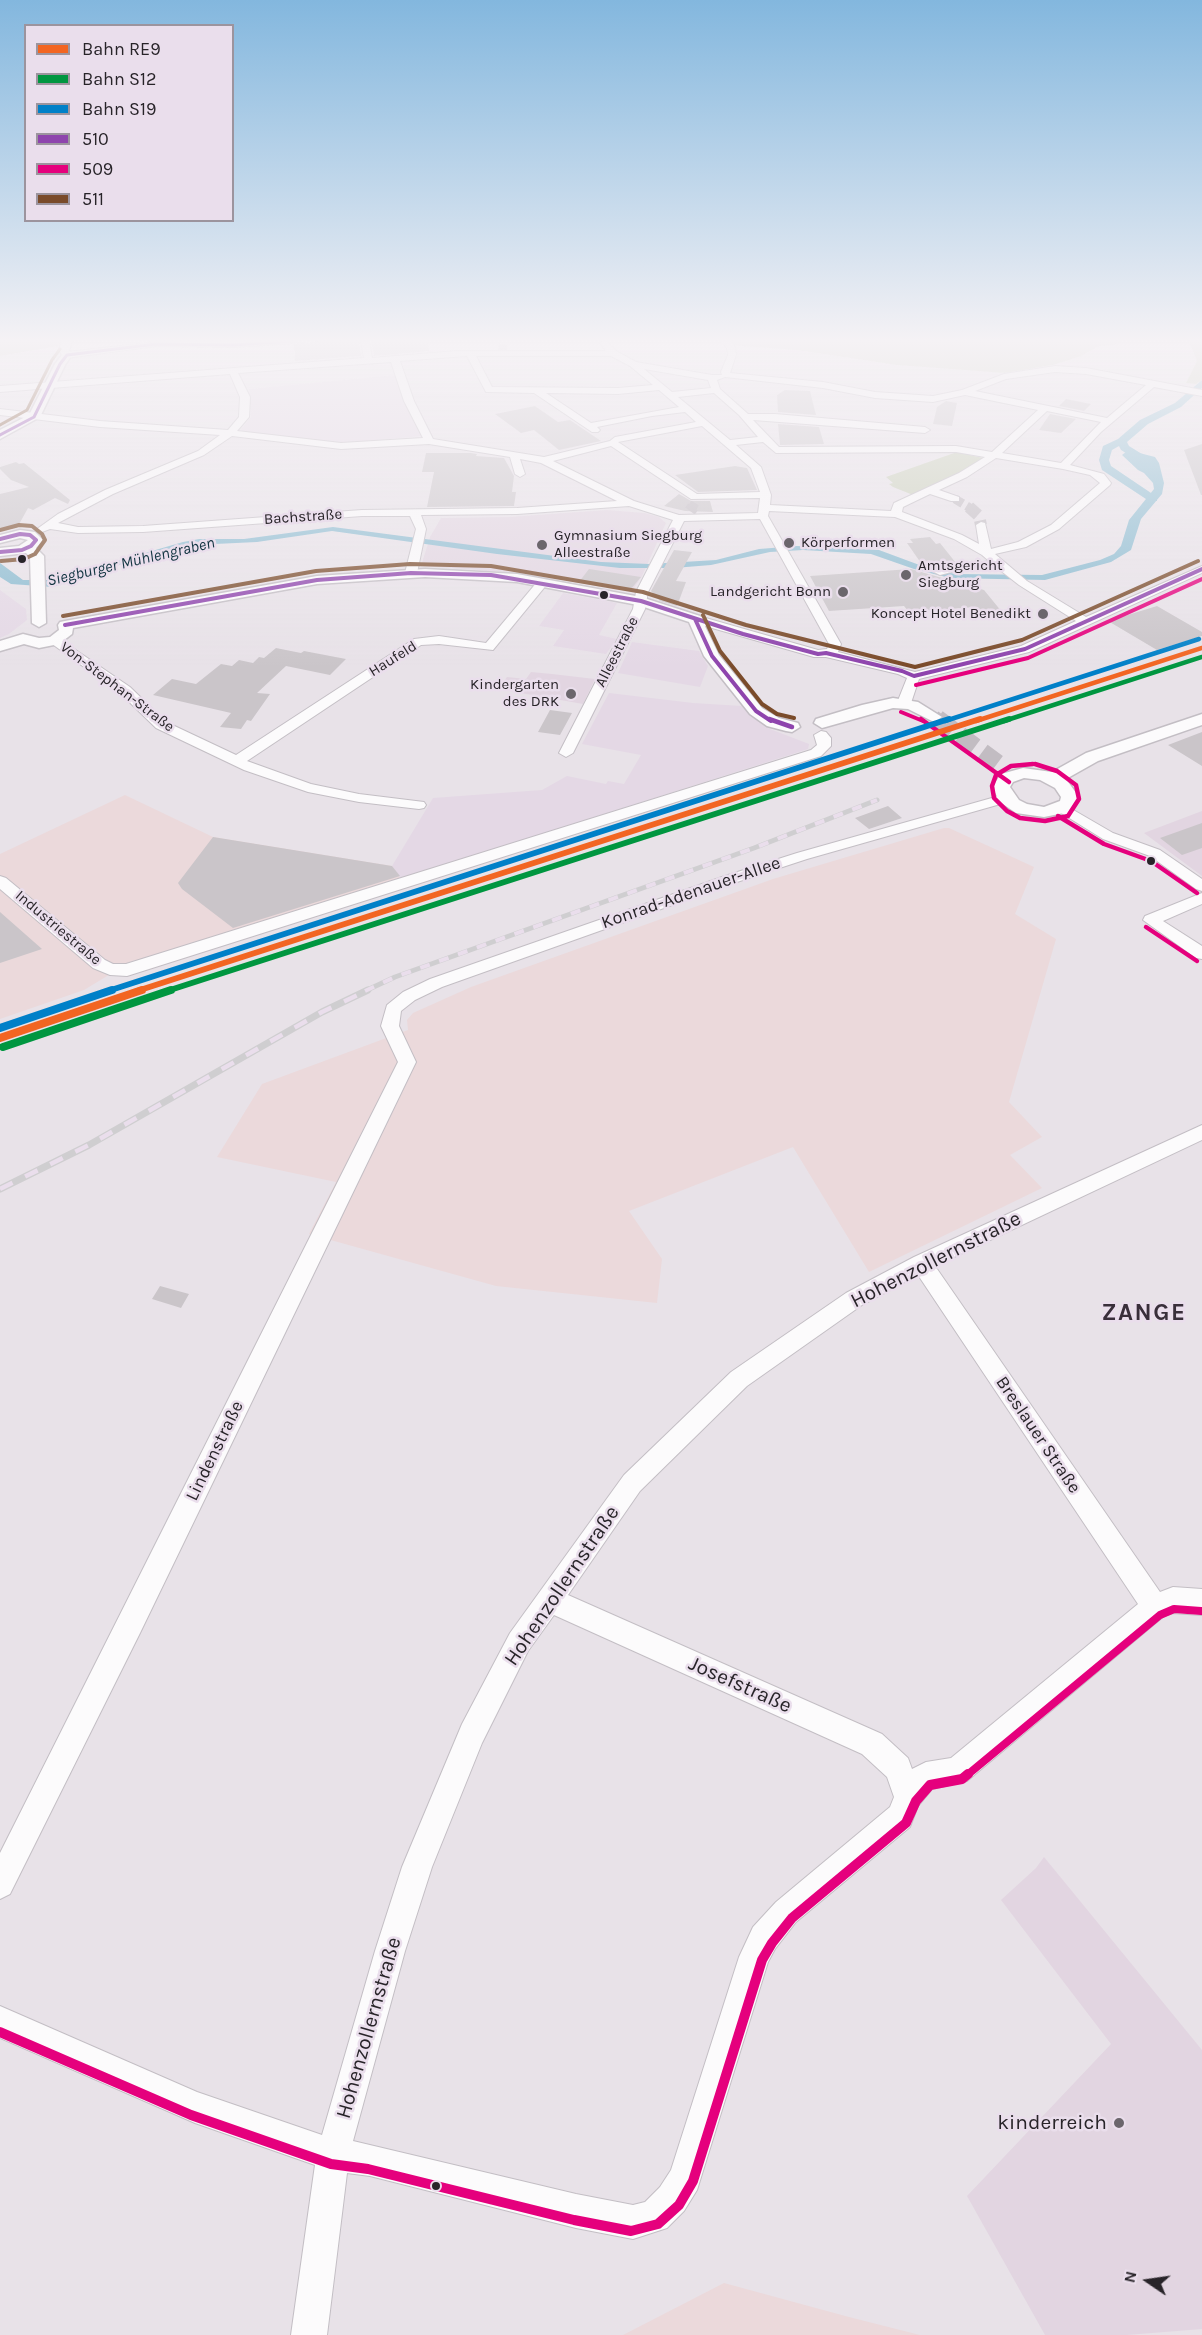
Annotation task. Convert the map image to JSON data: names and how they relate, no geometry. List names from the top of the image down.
{
  "streets": {
    "street": [
      "Bachstraße",
      "Alleestraße",
      "Haufeld",
      "Von-Stephan-Straße",
      "Konrad-Adenauer-Allee",
      "Industriestraße",
      "Hohenzollernstraße",
      "Breslauer Straße",
      "Lindenstraße",
      "Josefstraße"
    ]
  },
  "crossings": [
    ["Haufeld", "Von-Stephan-Straße"],
    ["Konrad-Adenauer-Allee", "Lindenstraße"],
    ["Hohenzollernstraße", "Breslauer Straße"],
    ["Hohenzollernstraße", "Josefstraße"]
  ],
  "districts": ["ZANGE"],
  "water": ["Siegburger Mühlengraben"],
  "places": [
    "Körperformen",
    "Gymnasium Siegburg Alleestraße",
    "Amtsgericht Siegburg",
    "Landgericht Bonn",
    "Koncept Hotel Benedikt",
    "Kindergarten des DRK",
    "kinderreich"
  ],
  "lines": [
    "transit line 511",
    "transit line 510",
    "transit line 509",
    "rail line S19",
    "rail line RE9",
    "rail line S12"
  ],
  "legend": [
    "Bahn RE9",
    "Bahn S12",
    "Bahn S19",
    "510",
    "509",
    "511"
  ],
  "north": "left"
}
